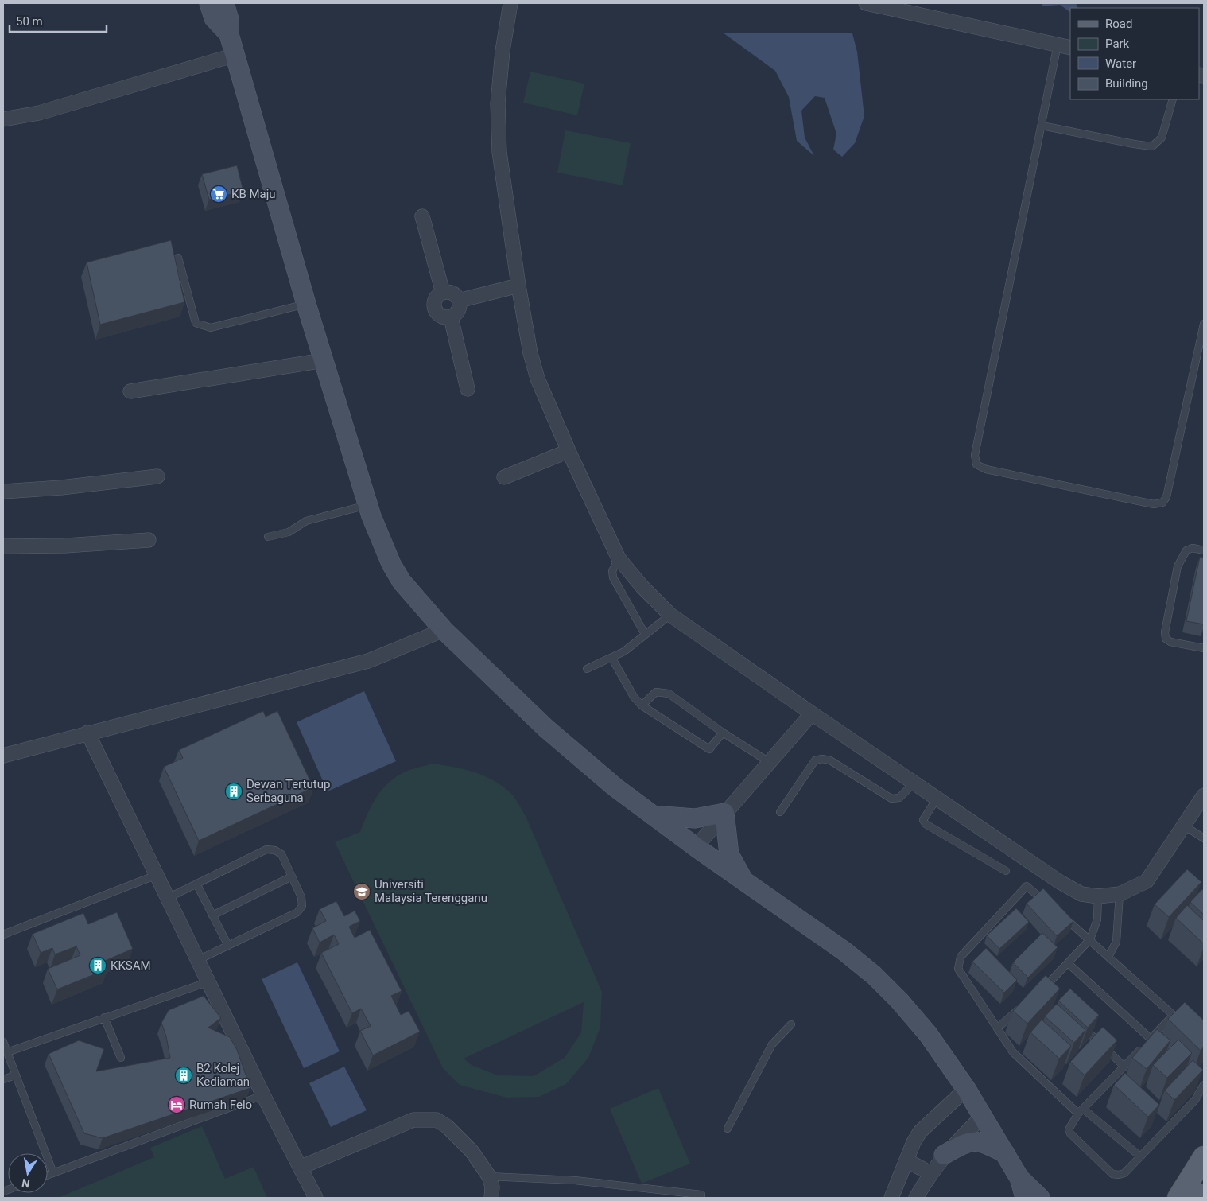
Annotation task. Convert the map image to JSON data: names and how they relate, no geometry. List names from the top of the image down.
{
  "places": {
    "supermarket": ["KB Maju"],
    "building": ["Dewan Tertutup Serbaguna", "KKSAM", "B2 Kolej Kediaman"],
    "school or university": ["Universiti Malaysia Terengganu"],
    "hotel": ["Rumah Felo"]
  },
  "legend": [
    "Road",
    "Park",
    "Water",
    "Building"
  ],
  "scale_bar": "50 m",
  "north": "bottom"
}
